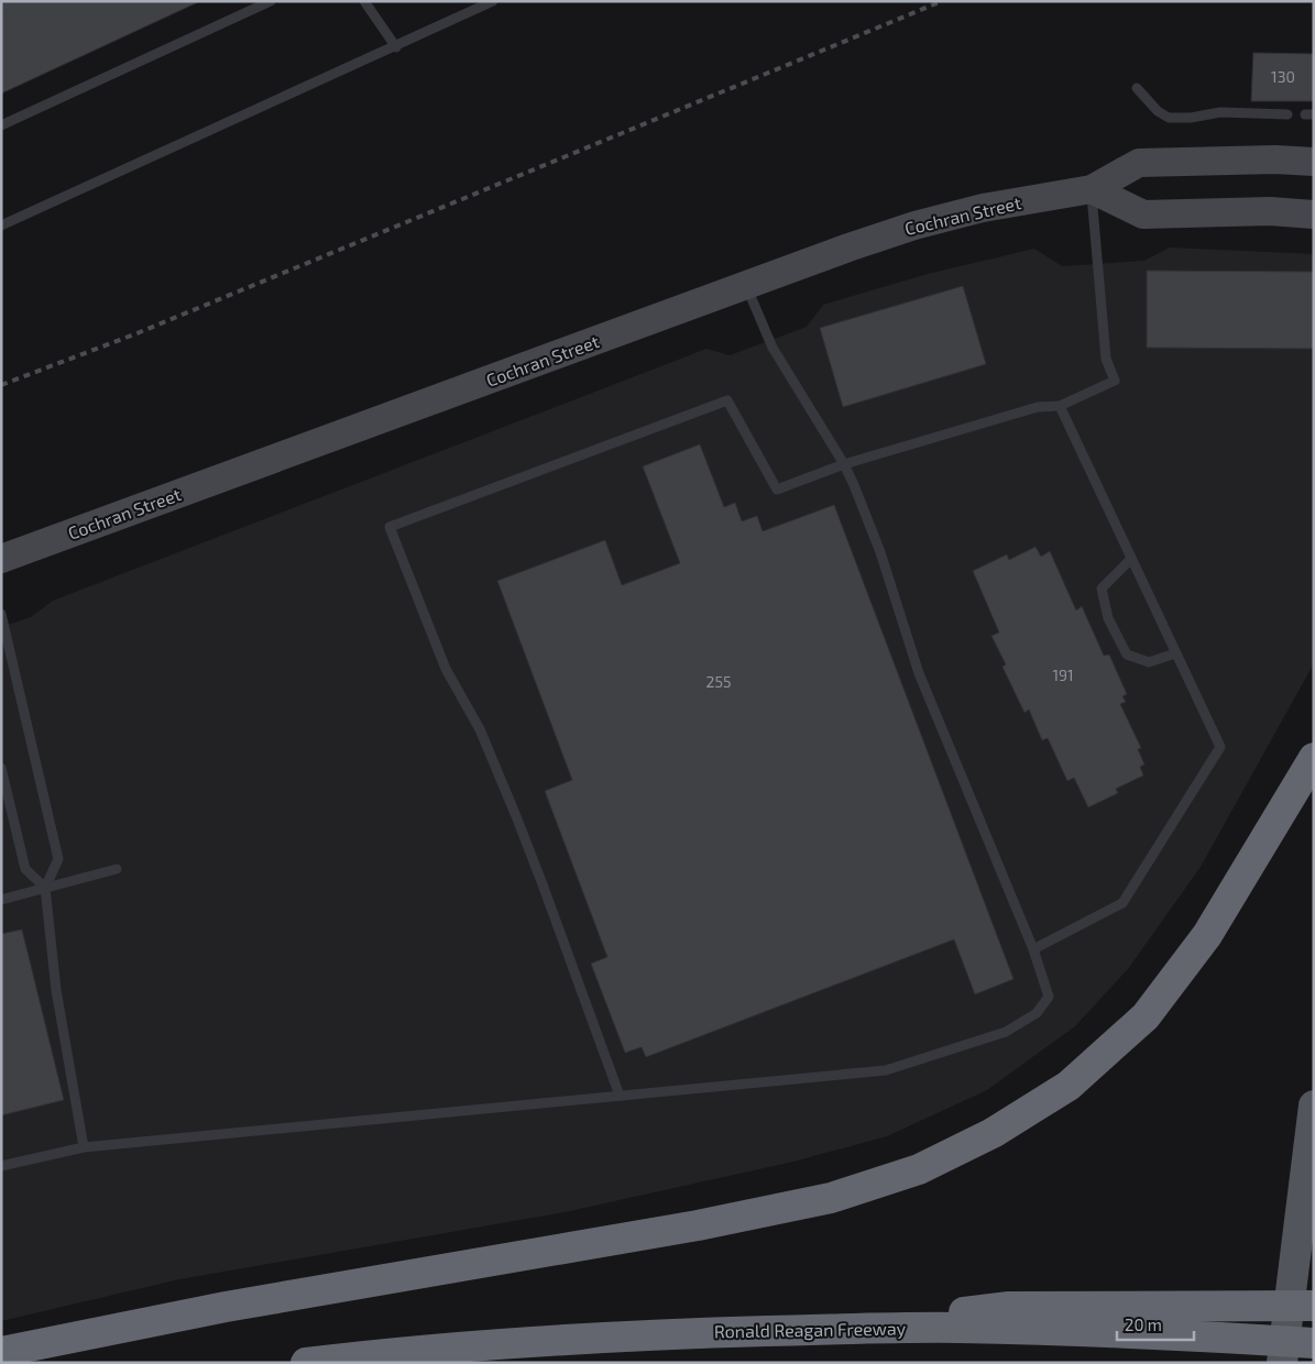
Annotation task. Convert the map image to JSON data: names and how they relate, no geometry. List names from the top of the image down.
{
  "streets": {
    "highway": ["Ronald Reagan Freeway"],
    "main road": ["Cochran Street"]
  },
  "house_numbers": ["130", "191", "255"],
  "scale_bar": "20 m"
}
